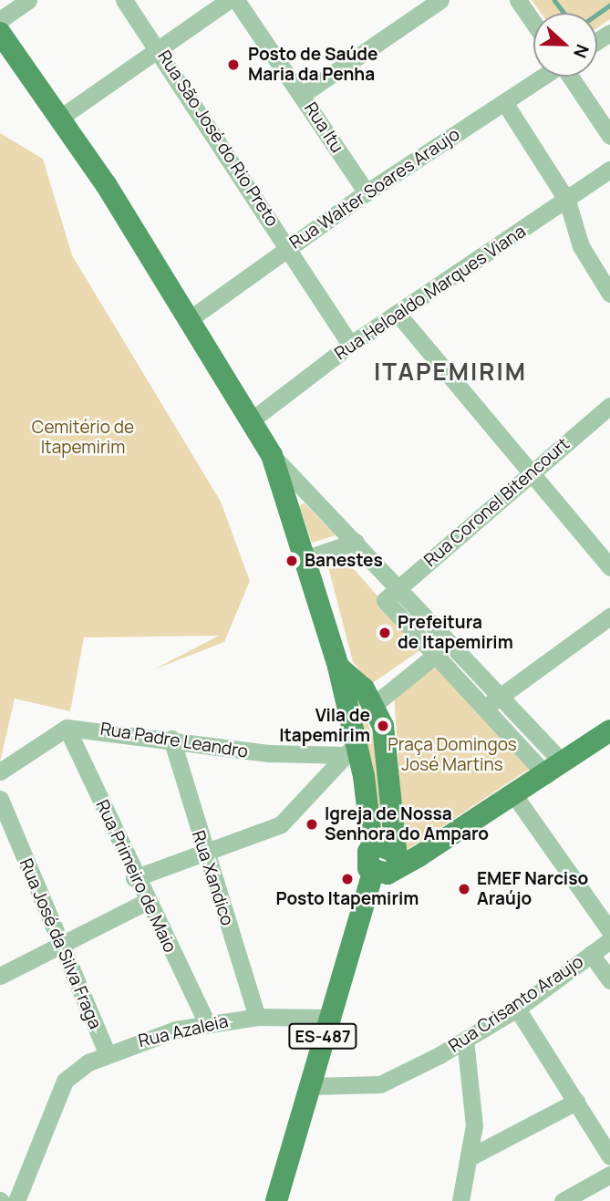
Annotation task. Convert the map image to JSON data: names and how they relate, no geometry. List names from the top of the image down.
{
  "streets": {
    "main road": ["ES-487"],
    "street": [
      "Rua Itu",
      "Rua São José do Rio Preto",
      "Rua Walter Soares Araujo",
      "Rua Heloaldo Marques Viana",
      "Rua Coronel Bitencourt",
      "Rua Padre Leandro",
      "Rua Primeiro de Maio",
      "Rua Xandico",
      "Rua José da Silva Fraga",
      "Rua Crisanto Araujo",
      "Rua Azaleia"
    ]
  },
  "crossings": [
    ["Rua Itu", "Rua Walter Soares Araujo"],
    ["Rua São José do Rio Preto", "Rua Walter Soares Araujo"],
    ["Rua São José do Rio Preto", "Rua Heloaldo Marques Viana"],
    ["Rua Padre Leandro", "Rua Primeiro de Maio"],
    ["Rua Padre Leandro", "Rua Xandico"],
    ["Rua Padre Leandro", "ES-487"],
    ["Rua Primeiro de Maio", "Rua Azaleia"],
    ["Rua Xandico", "Rua Azaleia"],
    ["Rua José da Silva Fraga", "Rua Azaleia"],
    ["Rua Crisanto Araujo", "ES-487"],
    ["Rua Azaleia", "ES-487"]
  ],
  "districts": ["ITAPEMIRIM"],
  "parks": ["Cemitério de Itapemirim", "Praça Domingos José Martins"],
  "places": [
    "Posto de Saúde Maria da Penha",
    "Banestes",
    "Prefeitura de Itapemirim",
    "Vila de Itapemirim",
    "Igreja de Nossa Senhora do Amparo",
    "Posto Itapemirim",
    "EMEF Narciso Araújo"
  ],
  "north": "right"
}
